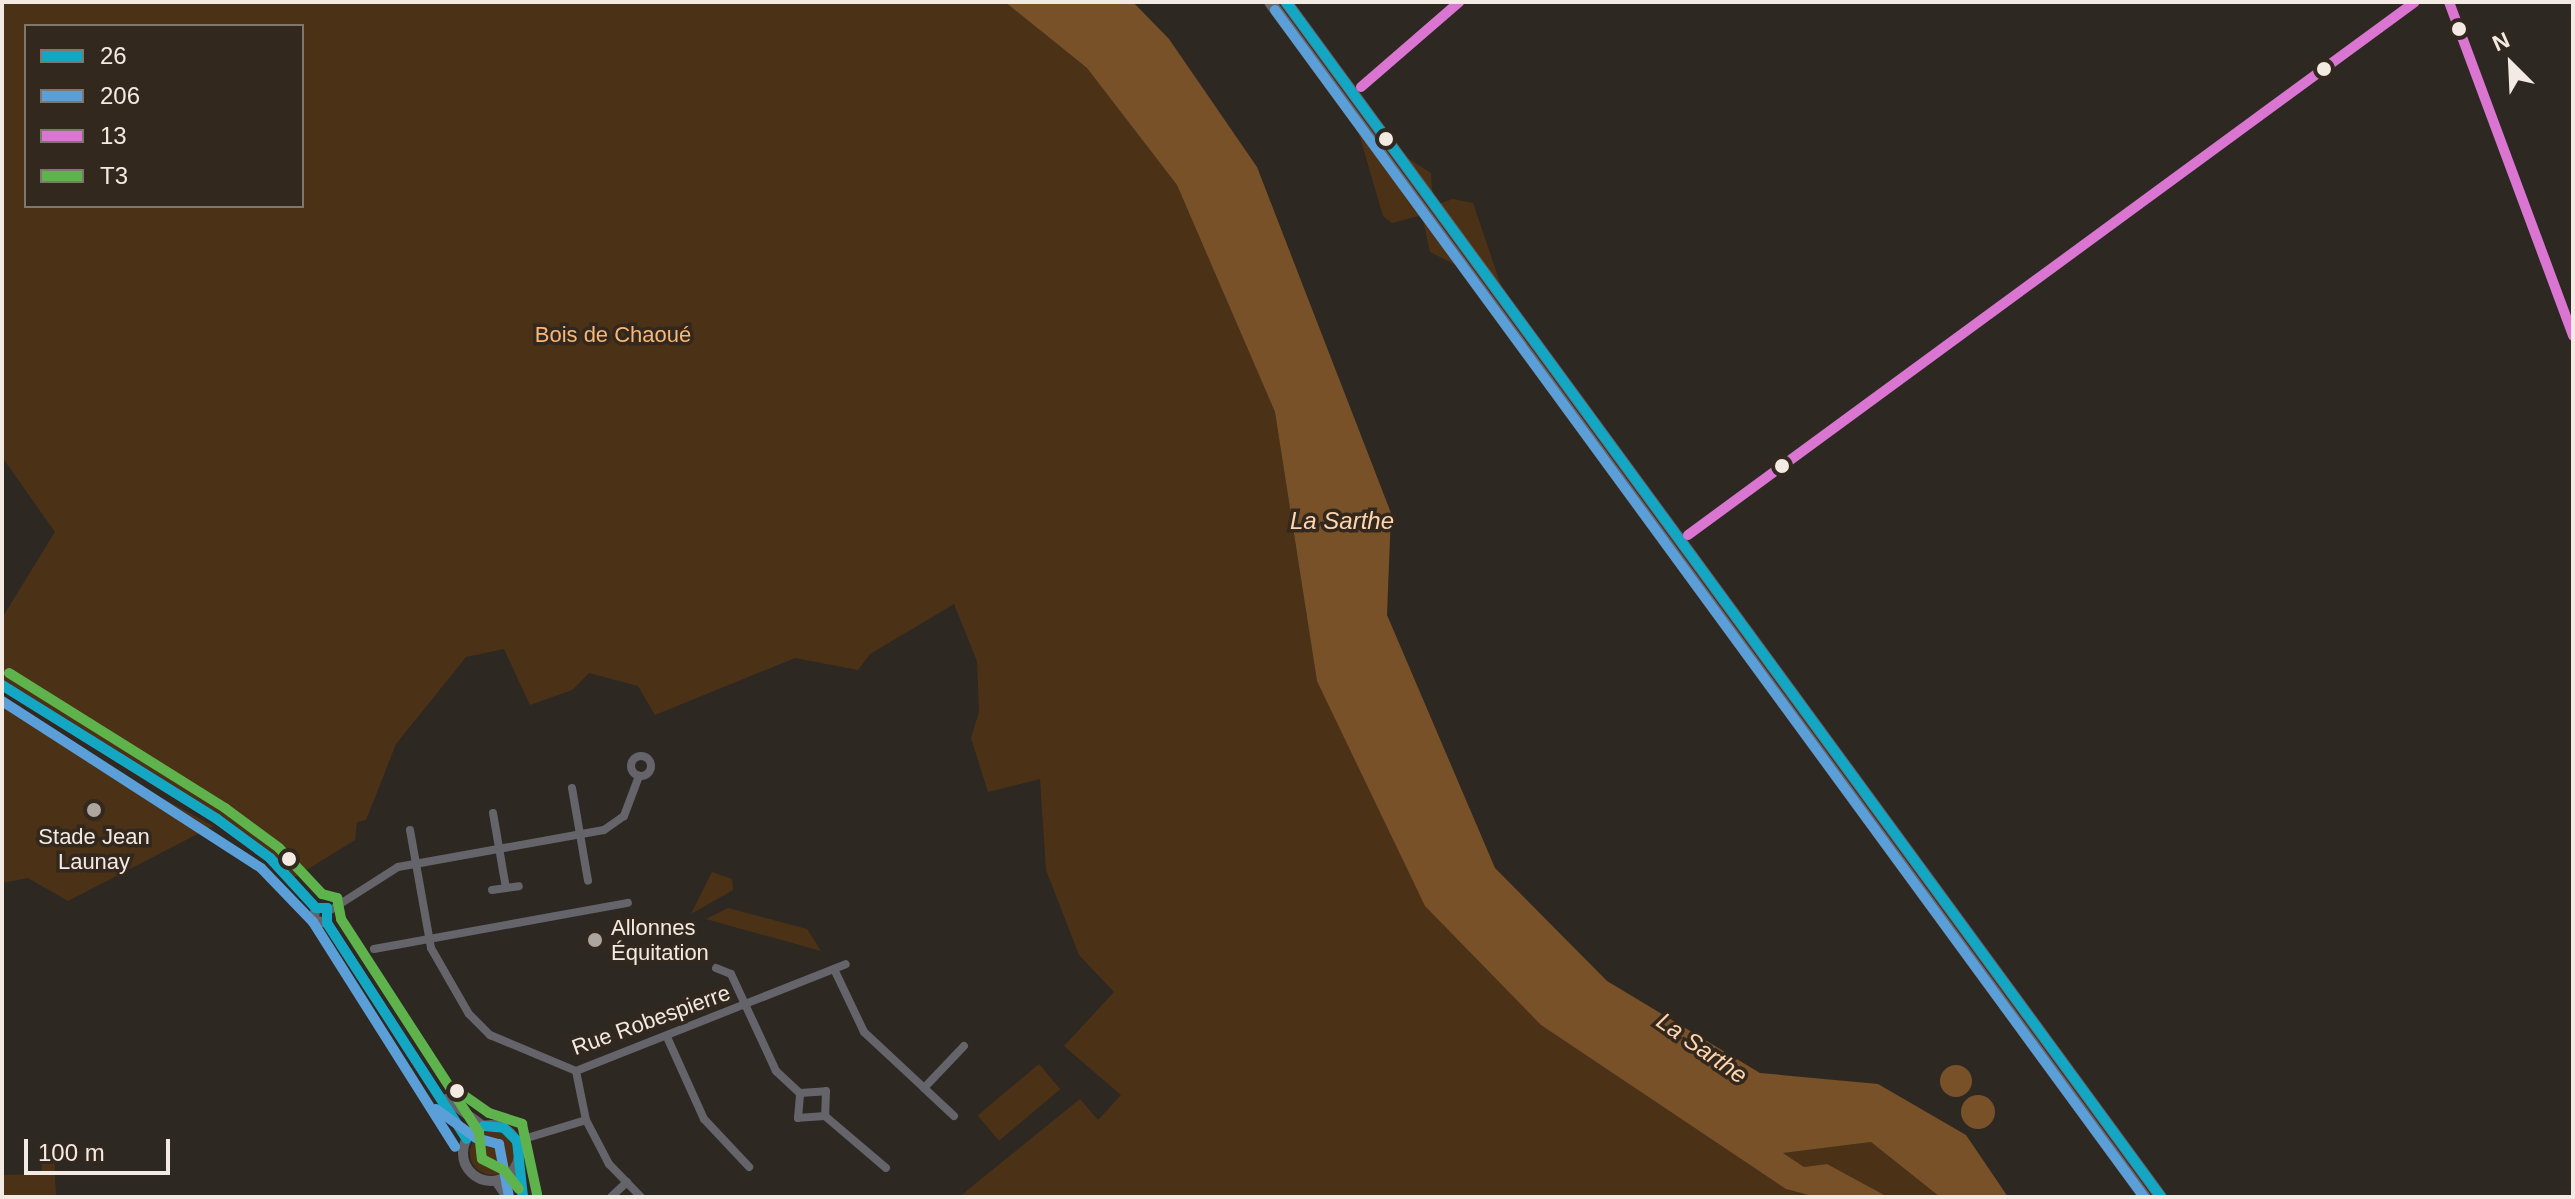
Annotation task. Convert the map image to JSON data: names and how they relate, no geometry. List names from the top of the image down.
{
  "streets": {
    "street": ["Rue Robespierre"]
  },
  "water": ["La Sarthe"],
  "parks": ["Bois de Chaoué"],
  "places": ["Stade Jean Launay", "Allonnes Équitation"],
  "lines": [
    "transit line 26",
    "transit line 13",
    "transit line 206",
    "transit line T3"
  ],
  "legend": [
    "26",
    "206",
    "13",
    "T3"
  ],
  "scale_bar": "100 m",
  "north": "top left"
}
